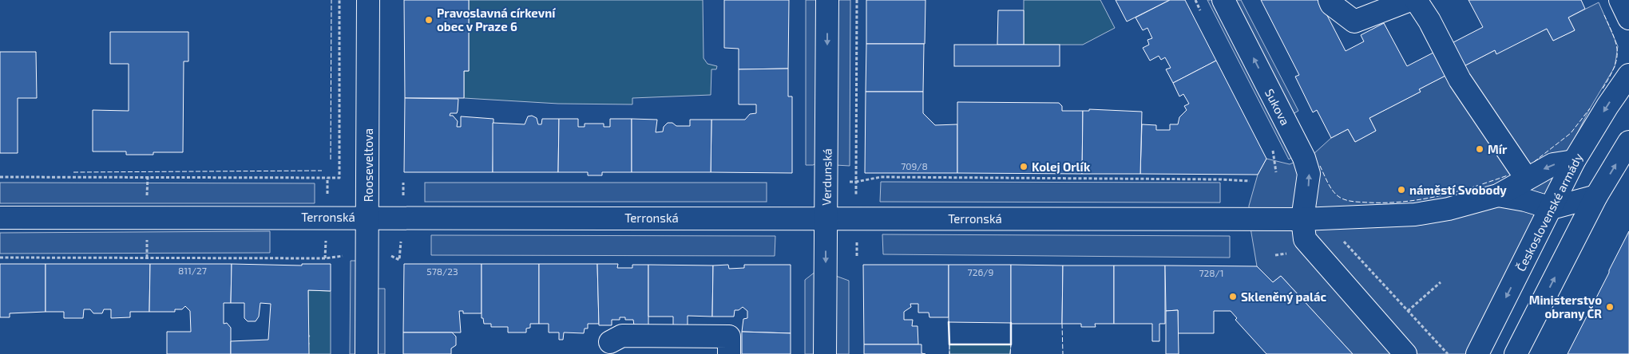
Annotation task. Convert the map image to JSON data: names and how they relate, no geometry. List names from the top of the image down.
{
  "streets": {
    "street": [
      "Sukova",
      "Rooseveltova",
      "Verdunská",
      "Československé armády",
      "Terronská"
    ]
  },
  "crossings": [
    ["Sukova", "Terronská"],
    ["Rooseveltova", "Terronská"],
    ["Verdunská", "Terronská"]
  ],
  "one_way": ["Verdunská"],
  "places": [
    "Pravoslavná církevní obec v Praze 6",
    "Mír",
    "Kolej Orlík",
    "náměstí Svobody",
    "Skleněný palác",
    "Ministerstvo obrany ČR"
  ],
  "house_numbers": [
    "709/8",
    "811/27",
    "578/23",
    "726/9",
    "728/1"
  ]
}
